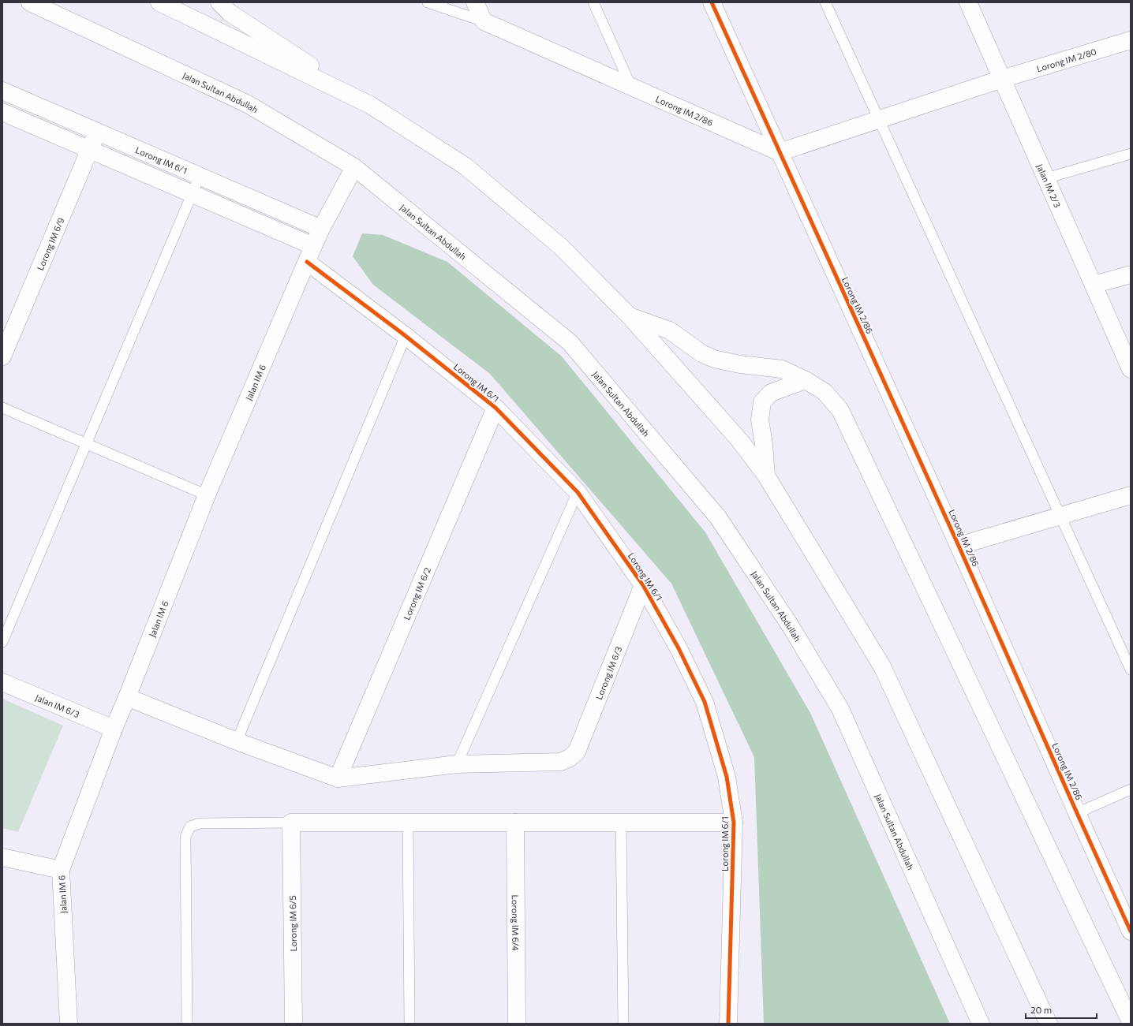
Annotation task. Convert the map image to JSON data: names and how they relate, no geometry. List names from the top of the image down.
{
  "streets": {
    "street": [
      "Lorong IM 2/80",
      "Jalan Sultan Abdullah",
      "Lorong IM 2/86",
      "Lorong IM 6/1",
      "Jalan IM 2/3",
      "Lorong IM 6/9",
      "Jalan IM 6",
      "Lorong IM 6/2",
      "Lorong IM 6/3",
      "Jalan IM 6/3",
      "Lorong IM 6/4",
      "Lorong IM 6/5"
    ]
  },
  "crossings": [
    ["Lorong IM 2/80", "Lorong IM 2/86"],
    ["Lorong IM 2/80", "Jalan IM 2/3"],
    ["Jalan Sultan Abdullah", "Jalan IM 6"],
    ["Lorong IM 6/1", "Lorong IM 6/9"],
    ["Lorong IM 6/1", "Jalan IM 6"],
    ["Lorong IM 6/1", "Lorong IM 6/2"],
    ["Lorong IM 6/1", "Lorong IM 6/3"],
    ["Jalan IM 6", "Jalan IM 6/3"]
  ],
  "scale_bar": "20 m"
}
